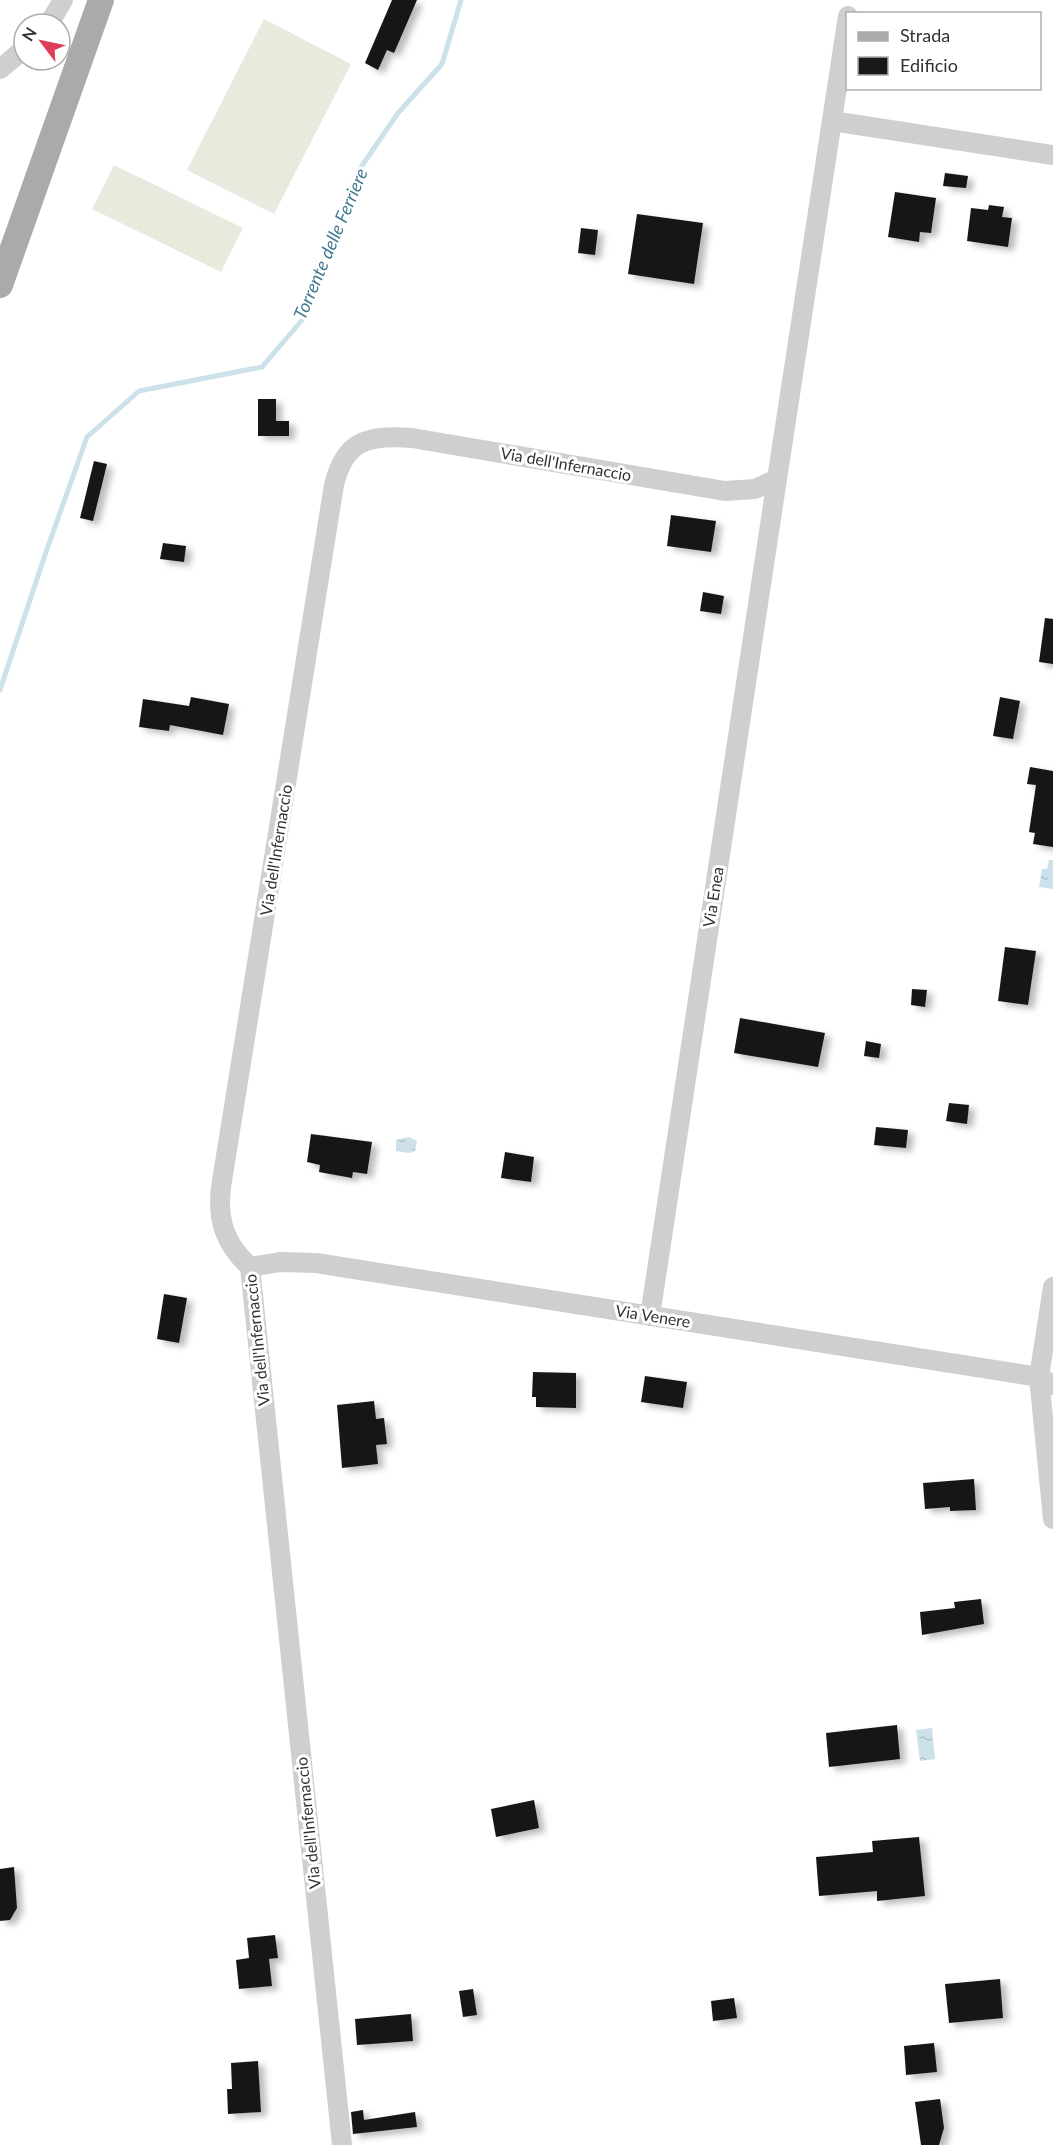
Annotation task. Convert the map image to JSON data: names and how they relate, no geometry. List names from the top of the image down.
{
  "streets": {
    "street": ["Via dell'Infernaccio", "Via Enea", "Via Venere"]
  },
  "crossings": [
    ["Via dell'Infernaccio", "Via Enea"],
    ["Via dell'Infernaccio", "Via Venere"],
    ["Via Enea", "Via Venere"]
  ],
  "water": ["Torrente delle Ferriere"],
  "legend": ["Strada", "Edificio"],
  "north": "top left"
}
